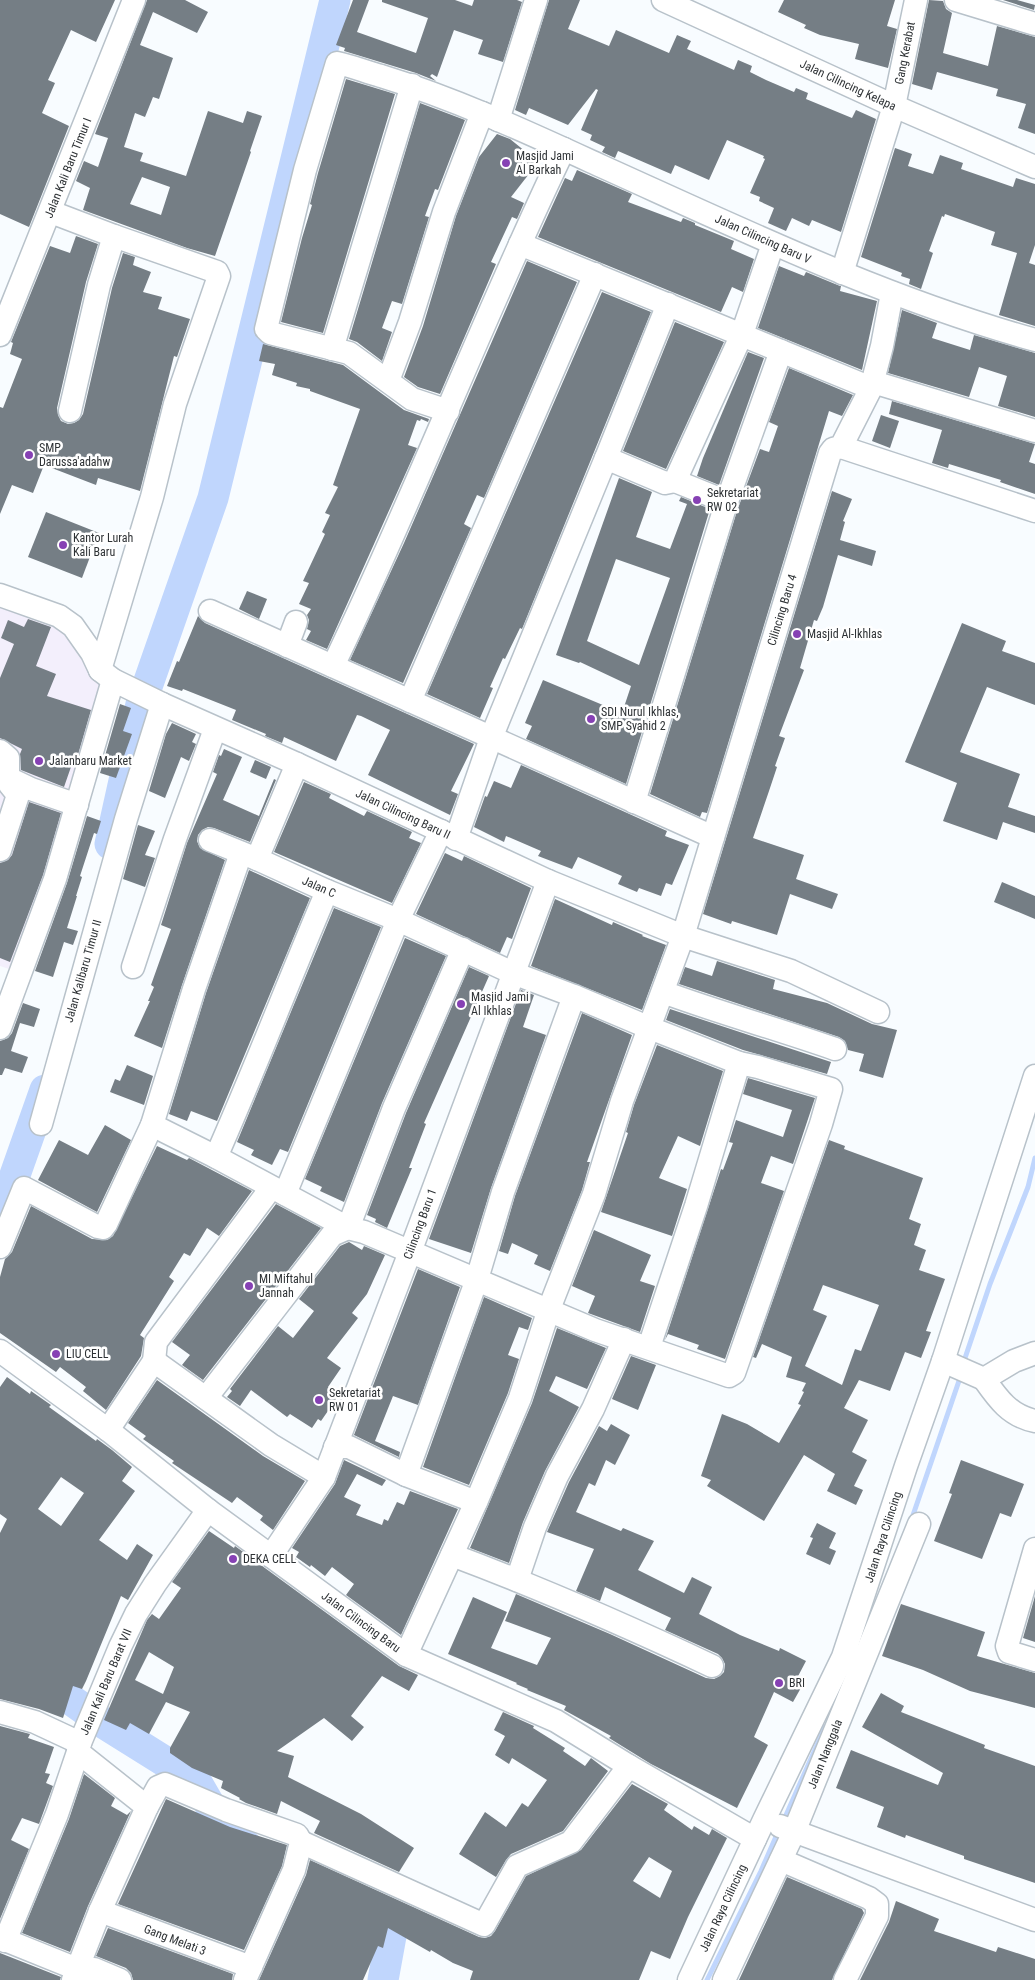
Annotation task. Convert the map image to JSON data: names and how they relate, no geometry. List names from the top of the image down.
{
  "streets": {
    "street": [
      "Gang Kerabat",
      "Jalan Cilincing Kelapa",
      "Jalan Kali Baru Timur I",
      "Jalan Cilincing Baru V",
      "Cilincing Baru 4",
      "Jalan Cilincing Baru II",
      "Jalan C",
      "Jalan Kalibaru Timur II",
      "Cilincing Baru 1",
      "Jalan Raya Cilincing",
      "Jalan Cilincing Baru",
      "Jalan Kali Baru Barat VII",
      "Jalan Nanggala",
      "Gang Melati 3"
    ]
  },
  "crossings": [
    ["Gang Kerabat", "Jalan Cilincing Kelapa"],
    ["Gang Kerabat", "Jalan Cilincing Baru V"],
    ["Jalan Cilincing Baru V", "Cilincing Baru 4"],
    ["Cilincing Baru 4", "Jalan Cilincing Baru II"],
    ["Cilincing Baru 4", "Jalan C"],
    ["Cilincing Baru 4", "Jalan Cilincing Baru"],
    ["Jalan Cilincing Baru II", "Jalan Kalibaru Timur II"],
    ["Jalan Cilincing Baru II", "Cilincing Baru 1"],
    ["Jalan C", "Cilincing Baru 1"],
    ["Cilincing Baru 1", "Jalan Cilincing Baru"],
    ["Jalan Raya Cilincing", "Jalan Cilincing Baru"],
    ["Jalan Raya Cilincing", "Jalan Nanggala"],
    ["Jalan Cilincing Baru", "Jalan Kali Baru Barat VII"],
    ["Jalan Cilincing Baru", "Jalan Nanggala"]
  ],
  "places": [
    "Masjid Jami Al Barkah",
    "SMP Darussa'adahw",
    "Sekretariat RW 02",
    "Kantor Lurah Kali Baru",
    "Masjid Al-Ikhlas",
    "SDI Nurul Ikhlas, SMP Syahid 2",
    "Jalanbaru Market",
    "Masjid Jami Al Ikhlas",
    "MI Miftahul Jannah",
    "LIU CELL",
    "Sekretariat RW 01",
    "DEKA CELL",
    "BRI"
  ]
}
